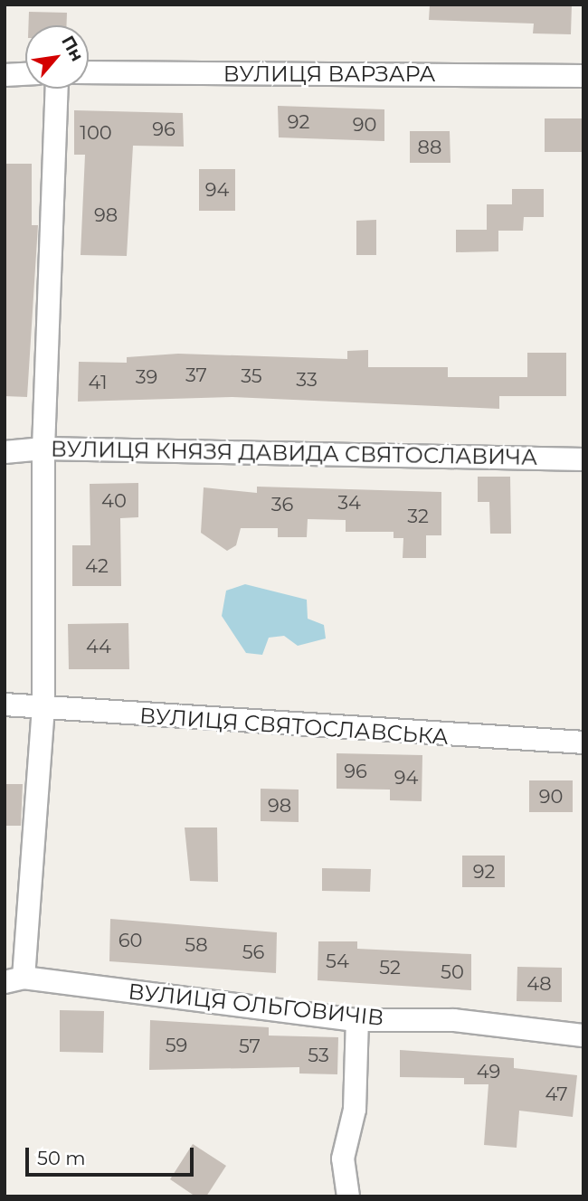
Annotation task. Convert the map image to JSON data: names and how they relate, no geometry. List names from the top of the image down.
{
  "streets": {
    "street": [
      "ВУЛИЦЯ ВАРЗАРА",
      "ВУЛИЦЯ КНЯЗЯ ДАВИДА СВЯТОСЛАВИЧА",
      "ВУЛИЦЯ СВЯТОСЛАВСЬКА",
      "ВУЛИЦЯ ОЛЬГОВИЧІВ"
    ]
  },
  "house_numbers": [
    "92",
    "90",
    "96",
    "100",
    "88",
    "94",
    "98",
    "37",
    "35",
    "39",
    "33",
    "41",
    "40",
    "34",
    "36",
    "32",
    "42",
    "44",
    "96",
    "94",
    "90",
    "98",
    "92",
    "60",
    "58",
    "56",
    "54",
    "52",
    "50",
    "48",
    "59",
    "57",
    "53",
    "49",
    "47"
  ],
  "scale_bar": "50 m",
  "north": "top right"
}
